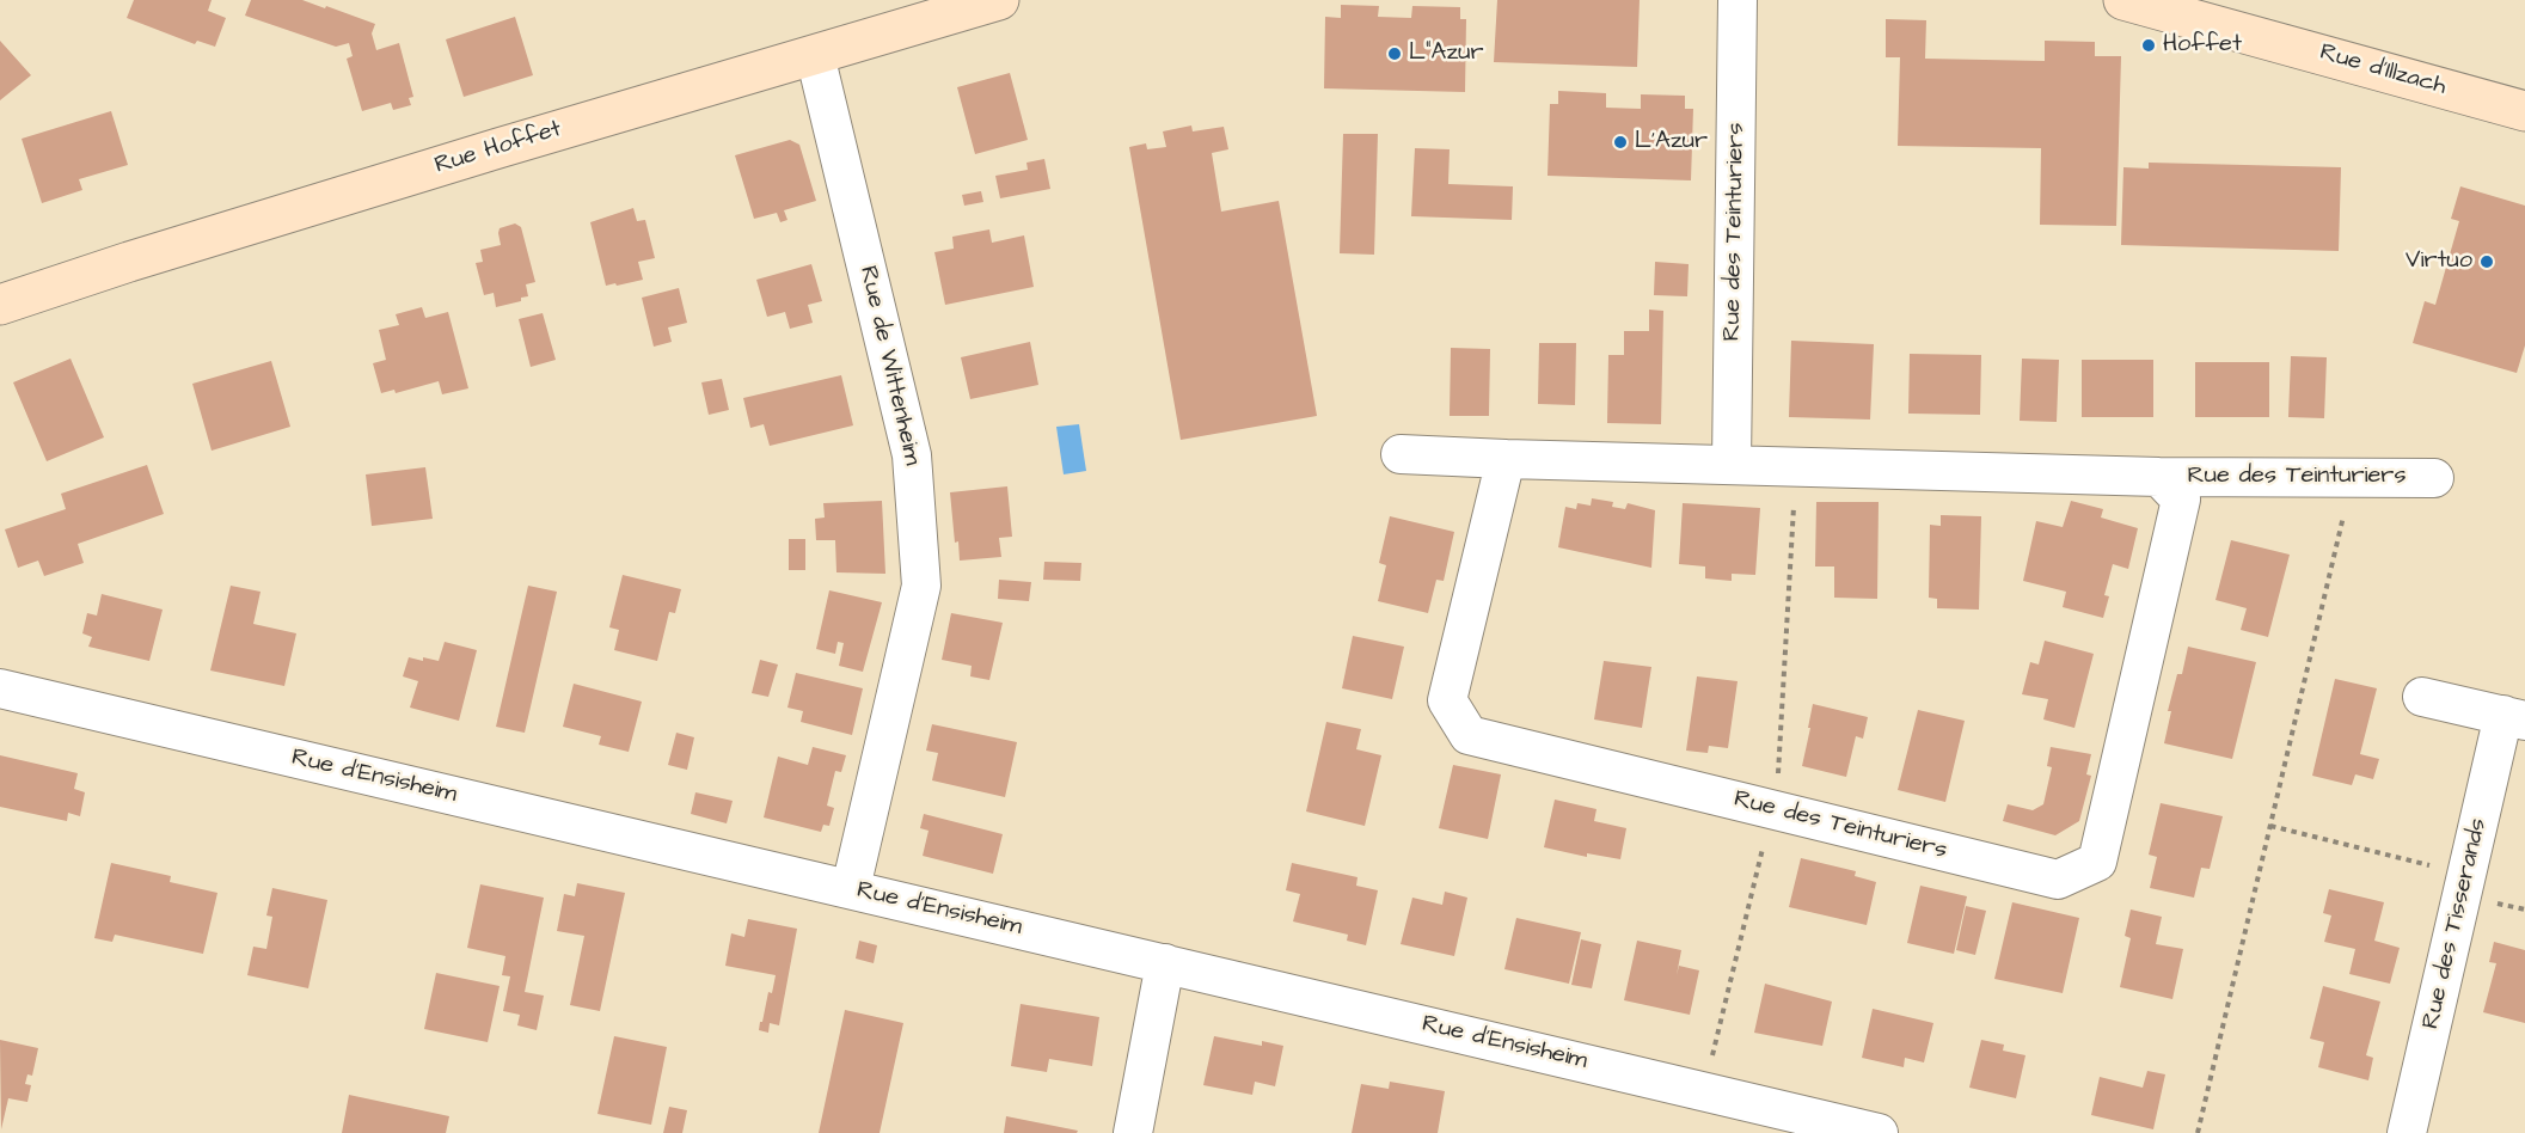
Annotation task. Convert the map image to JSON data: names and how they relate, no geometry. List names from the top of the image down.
{
  "streets": {
    "main road": ["Rue d'Illzach", "Rue Hoffet"],
    "street": [
      "Rue des Teinturiers",
      "Rue de Wittenheim",
      "Rue d'Ensisheim",
      "Rue des Tisserands"
    ]
  },
  "crossings": [
    ["Rue Hoffet", "Rue de Wittenheim"],
    ["Rue de Wittenheim", "Rue d'Ensisheim"]
  ],
  "places": [
    "Hoffet",
    "L\"Azur",
    "L'Azur",
    "Virtuo"
  ]
}
